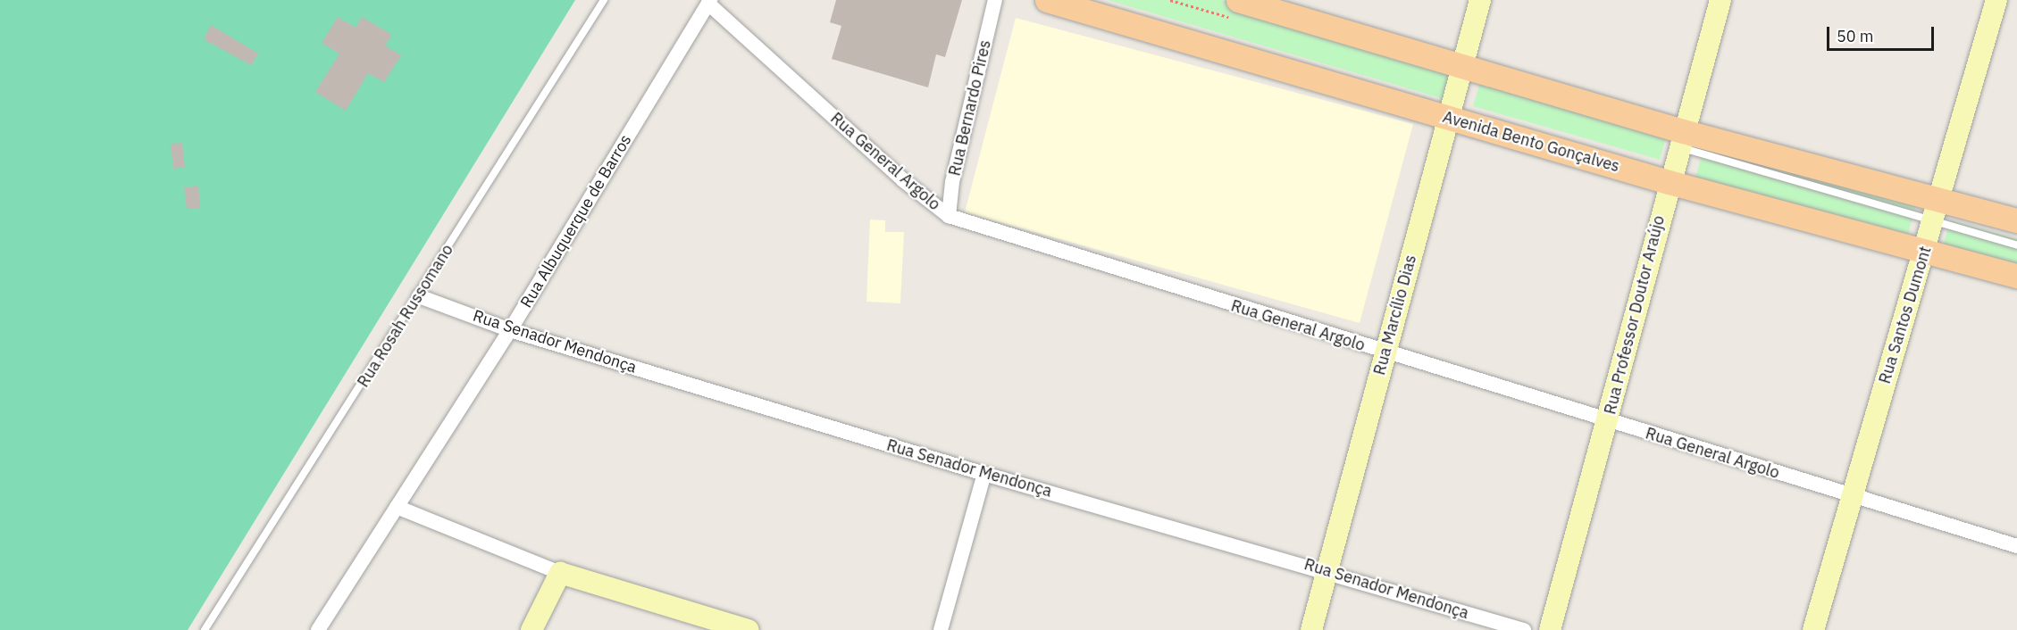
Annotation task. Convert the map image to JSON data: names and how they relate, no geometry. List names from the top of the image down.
{
  "streets": {
    "main road": ["Avenida Bento Gonçalves"],
    "street": [
      "Rua Bernardo Pires",
      "Rua General Argolo",
      "Rua Albuquerque de Barros",
      "Rua Marcílio Dias",
      "Rua Professor Doutor Araújo",
      "Rua Santos Dumont",
      "Rua Senador Mendonça"
    ],
    "lane": ["Rua Rosah Russomano"]
  },
  "crossings": [
    ["Rua Bernardo Pires", "Rua General Argolo"],
    ["Avenida Bento Gonçalves", "Rua Marcílio Dias"],
    ["Avenida Bento Gonçalves", "Rua Professor Doutor Araújo"],
    ["Avenida Bento Gonçalves", "Rua Santos Dumont"],
    ["Rua General Argolo", "Rua Albuquerque de Barros"],
    ["Rua General Argolo", "Rua Marcílio Dias"],
    ["Rua General Argolo", "Rua Professor Doutor Araújo"],
    ["Rua General Argolo", "Rua Santos Dumont"],
    ["Rua Albuquerque de Barros", "Rua Senador Mendonça"],
    ["Rua Marcílio Dias", "Rua Senador Mendonça"],
    ["Rua Rosah Russomano", "Rua Senador Mendonça"]
  ],
  "scale_bar": "50 m"
}
